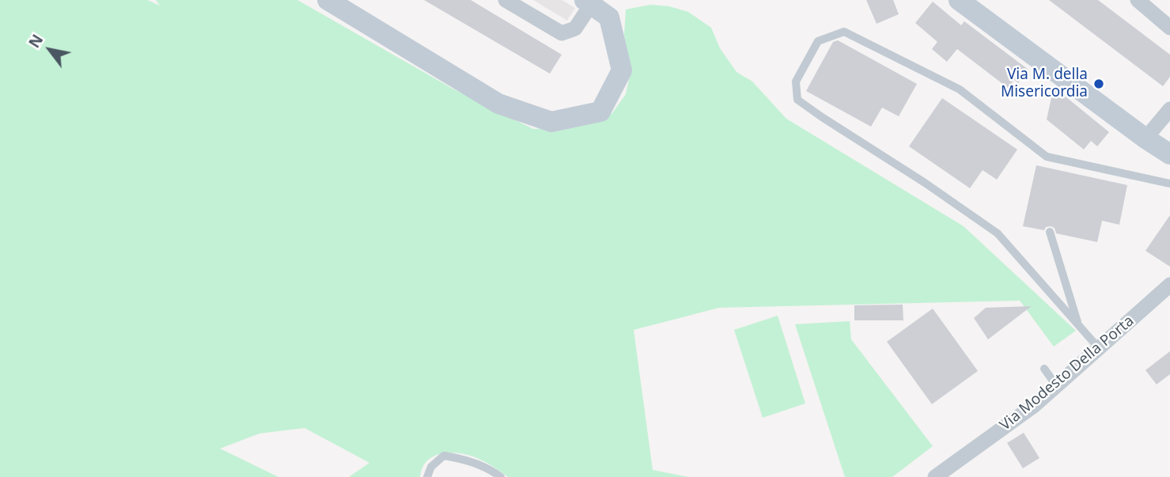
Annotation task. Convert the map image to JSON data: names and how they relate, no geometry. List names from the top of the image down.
{
  "streets": {
    "street": ["Via Modesto Della Porta"]
  },
  "places": ["Via M. della Misericordia"],
  "north": "top left"
}
